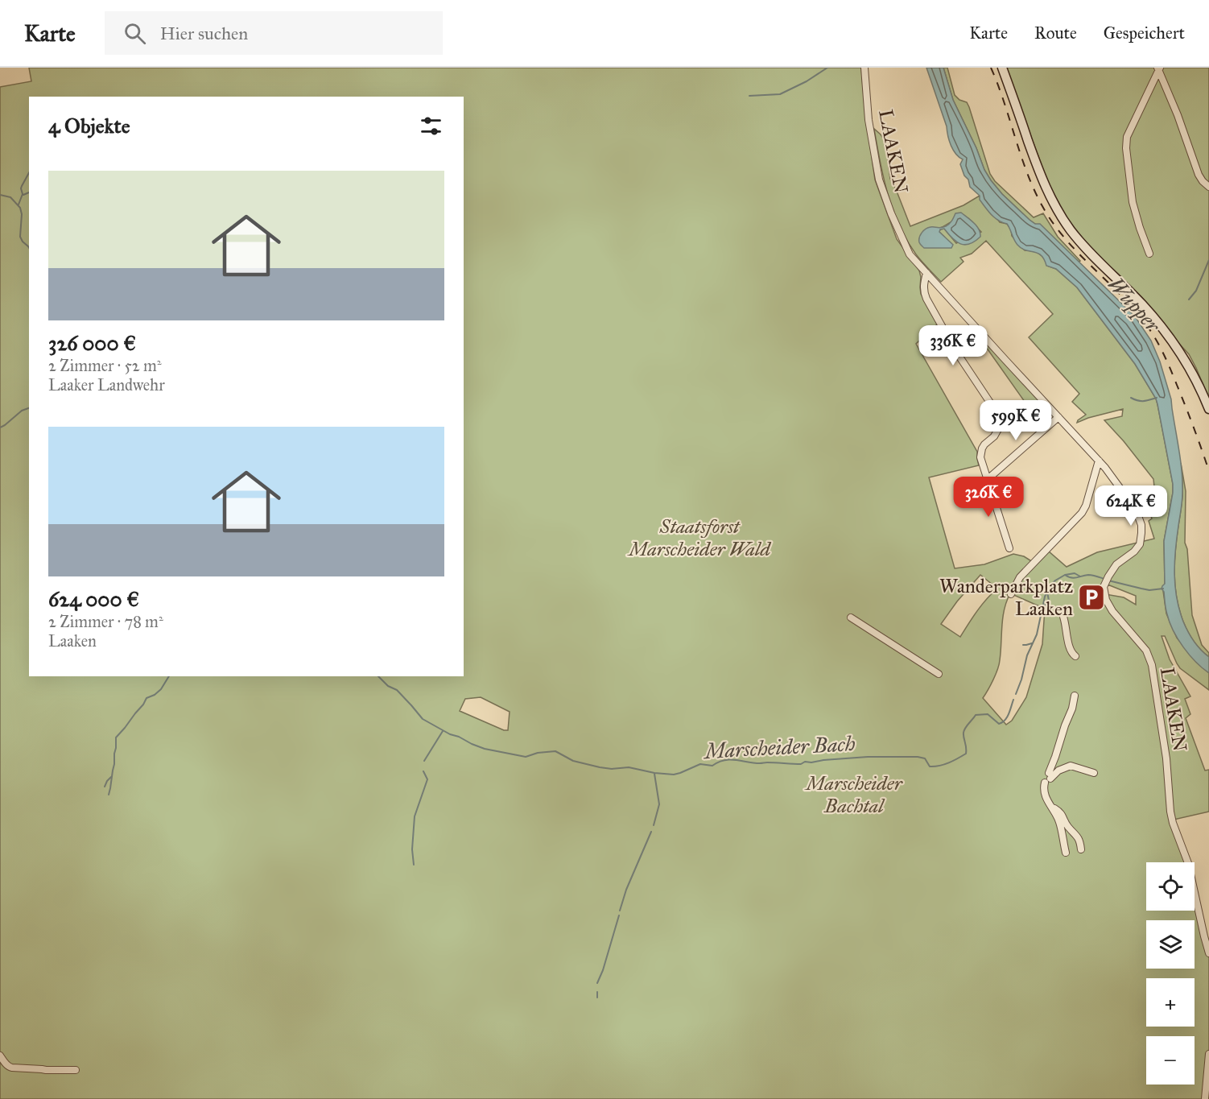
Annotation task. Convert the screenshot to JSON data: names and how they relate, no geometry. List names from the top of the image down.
{
  "streets": {
    "street": ["LAAKEN"]
  },
  "water": ["Wupper", "Marscheider Bach"],
  "parks": ["Staatsforst Marscheider Wald", "Marscheider Bachtal"],
  "places": {
    "parking": ["Wanderparkplatz Laaken"]
  },
  "page": {
    "header": "Karte",
    "search": "Hier suchen",
    "nav": ["Karte", "Route", "Gespeichert"],
    "heading": "4 Objekte",
    "list": [
      {
        "name": "326 000 €",
        "note": "2 Zimmer · 52 m² · Laaker Landwehr"
      },
      {
        "name": "624 000 €",
        "note": "2 Zimmer · 78 m² · Laaken"
      }
    ],
    "price": [
      "336K €",
      "599K €",
      "326K €",
      "624K €"
    ],
    "map_buttons": ["+", "−"]
  }
}
